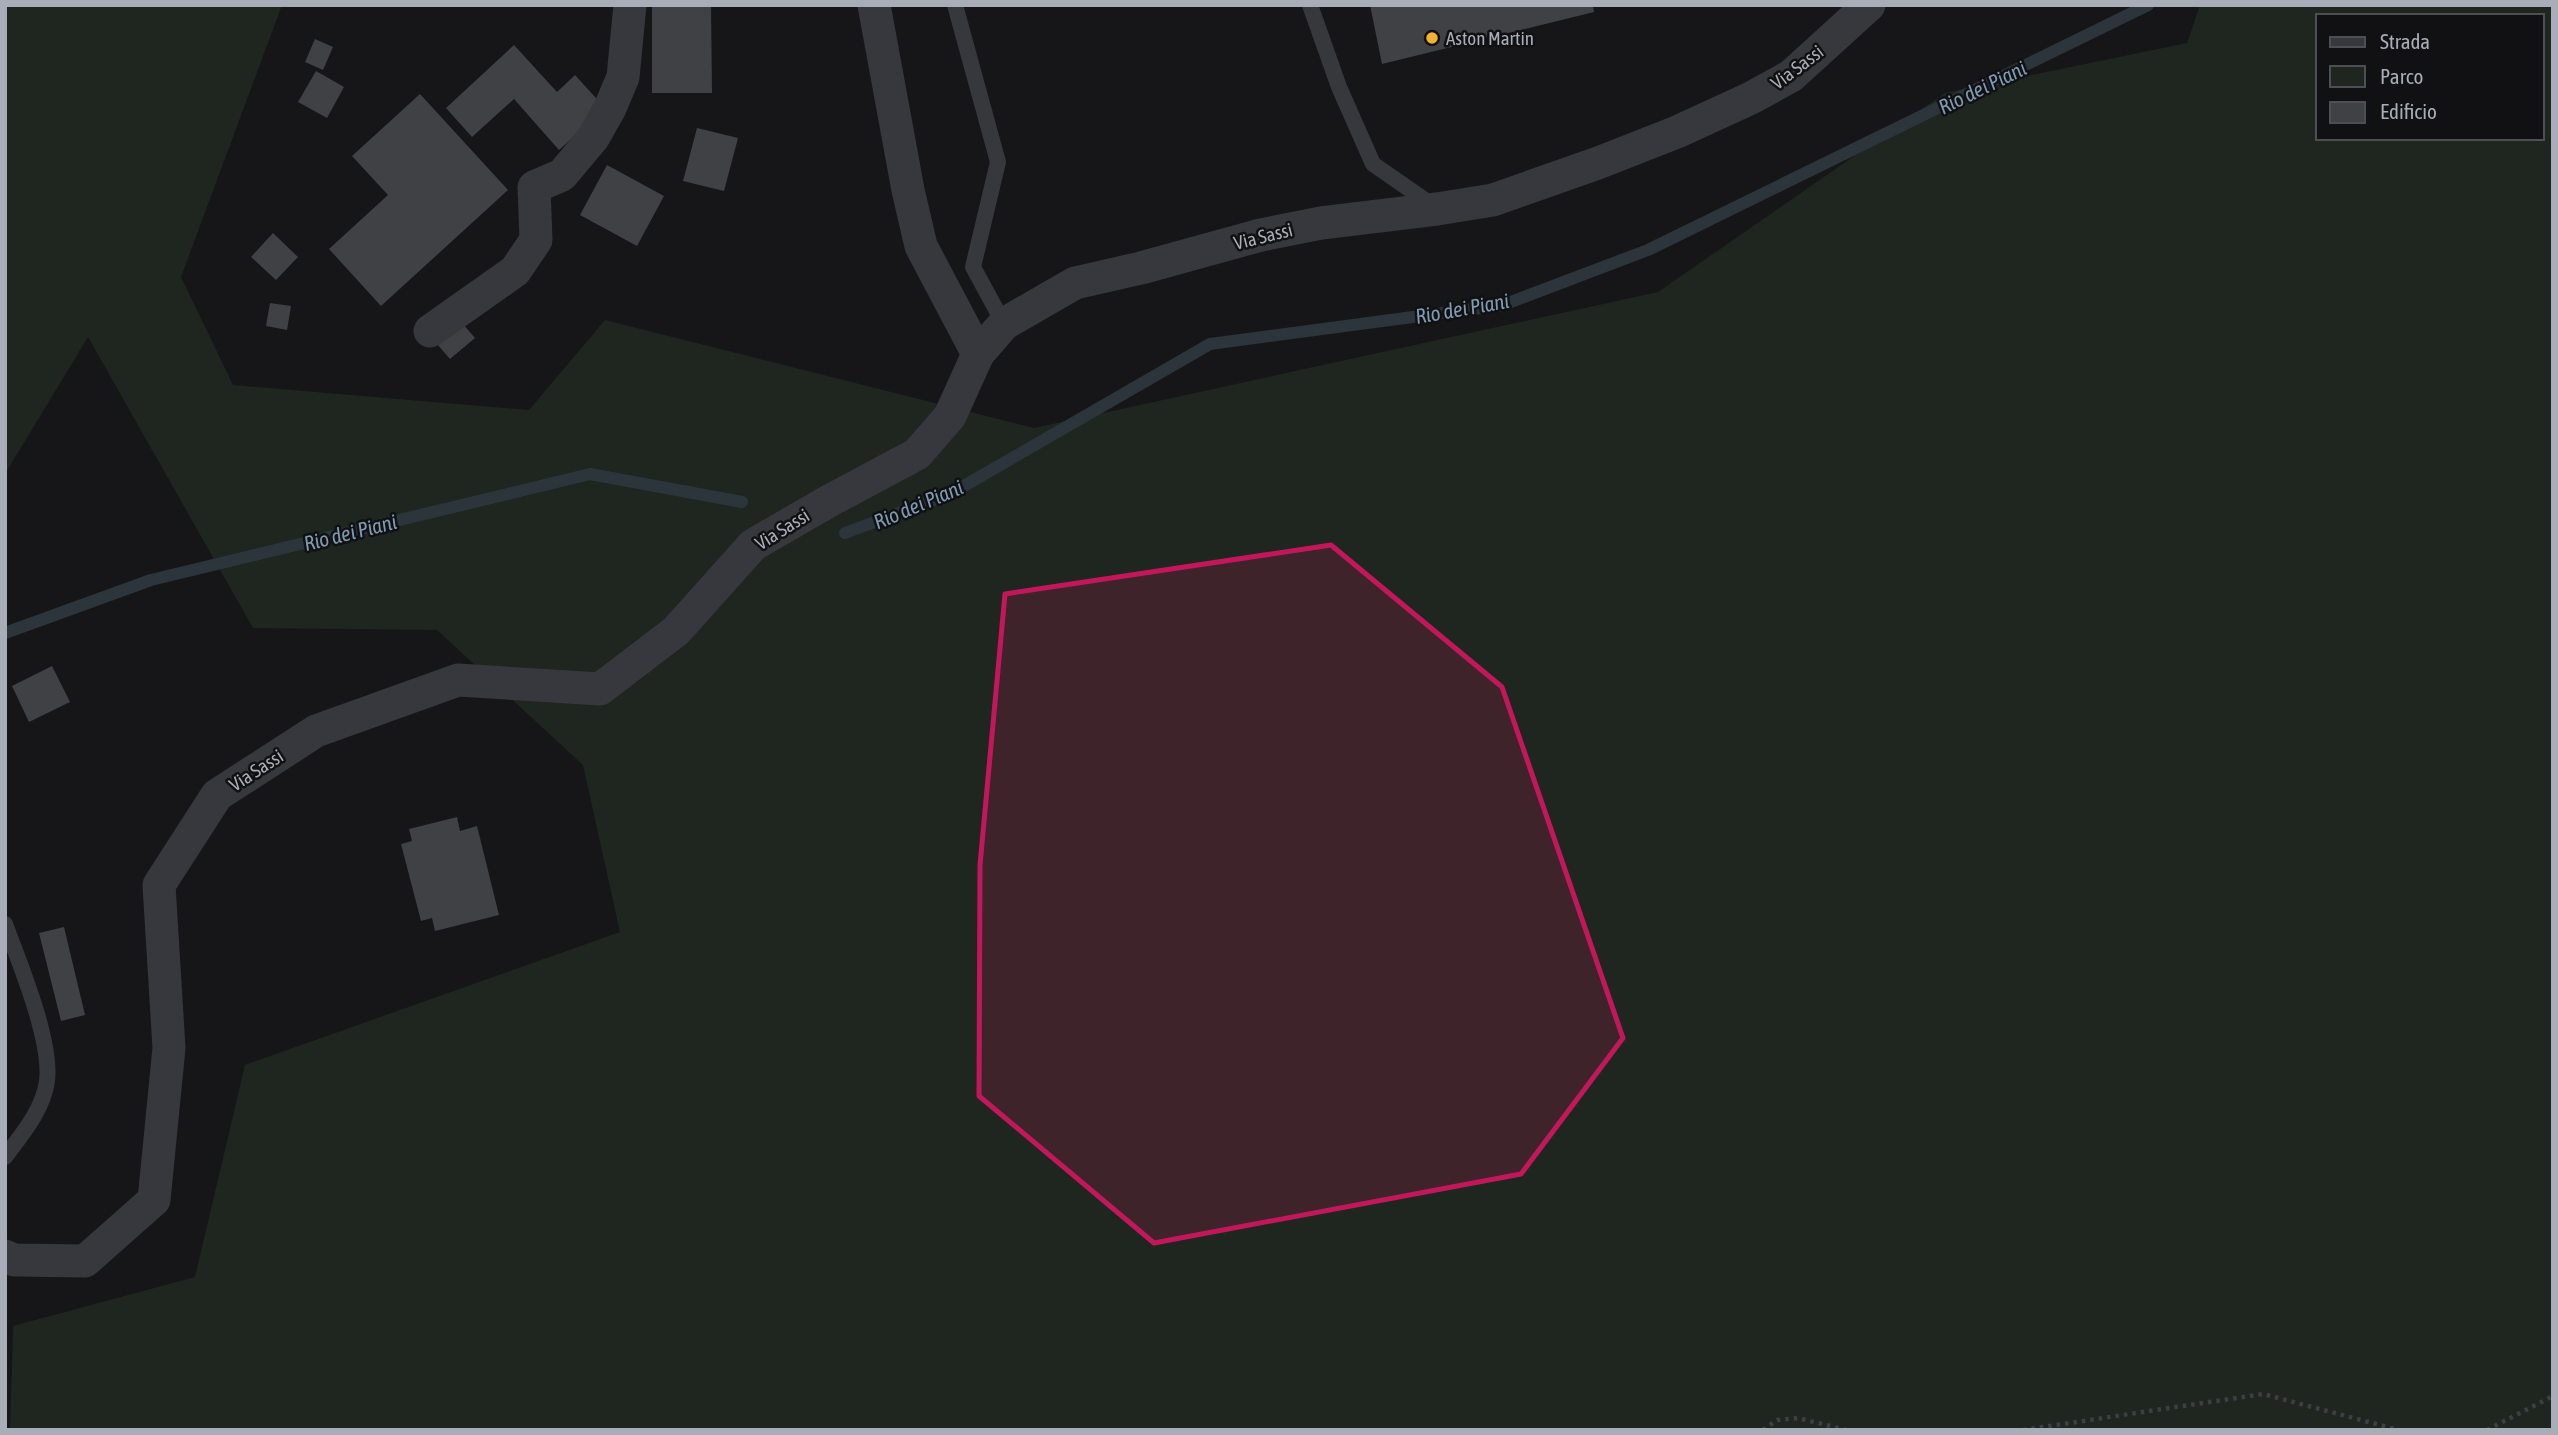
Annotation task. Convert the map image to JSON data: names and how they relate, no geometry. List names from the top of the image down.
{
  "streets": {
    "street": ["Via Sassi"]
  },
  "water": ["Rio dei Piani"],
  "places": ["Aston Martin"],
  "legend": ["Strada", "Parco", "Edificio"]
}
